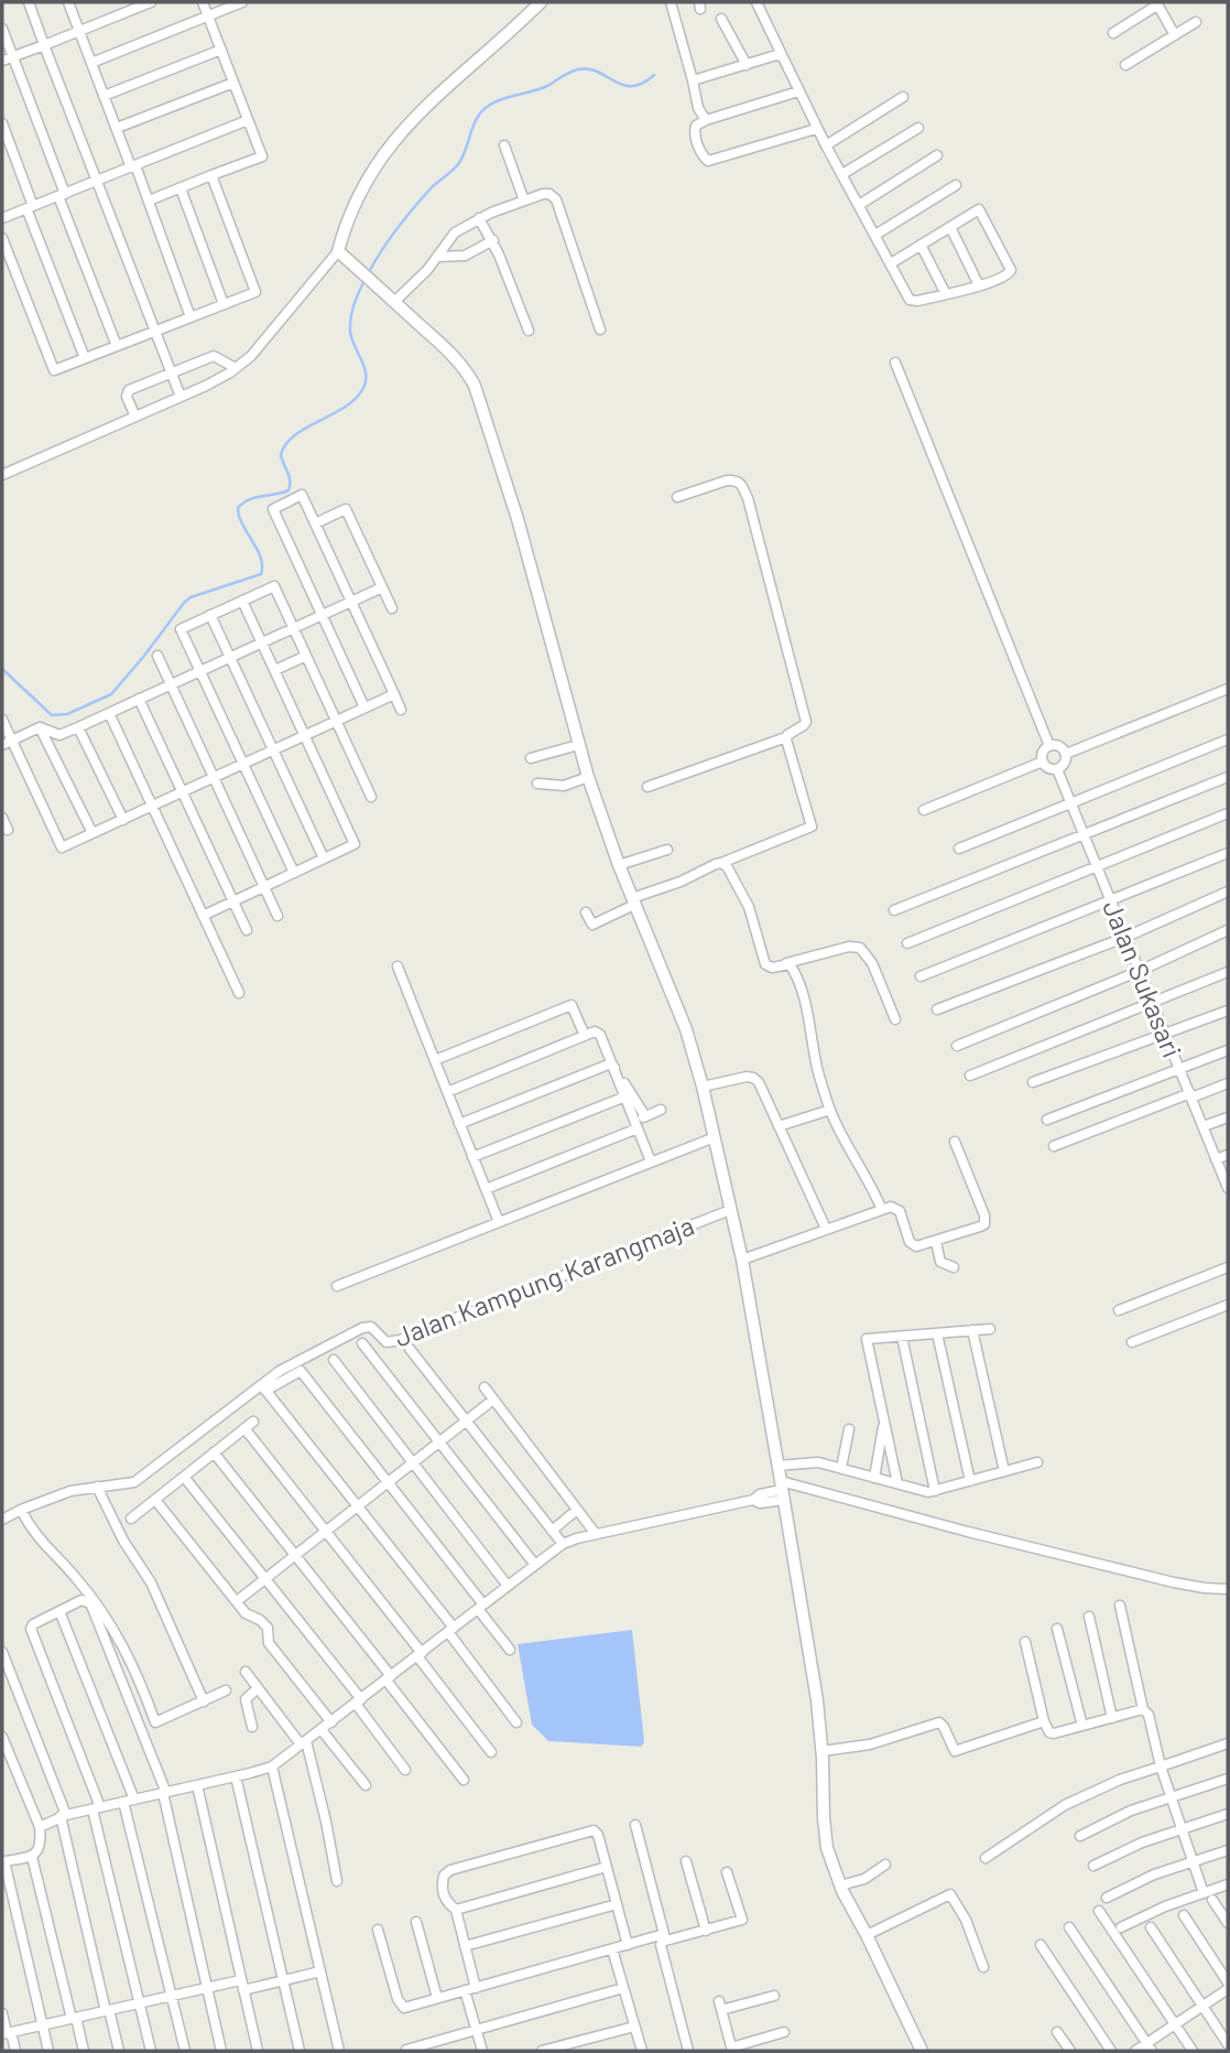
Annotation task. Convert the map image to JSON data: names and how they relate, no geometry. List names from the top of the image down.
{
  "streets": {
    "street": ["Jalan Sukasari", "Jalan Kampung Karangmaja"]
  }
}
